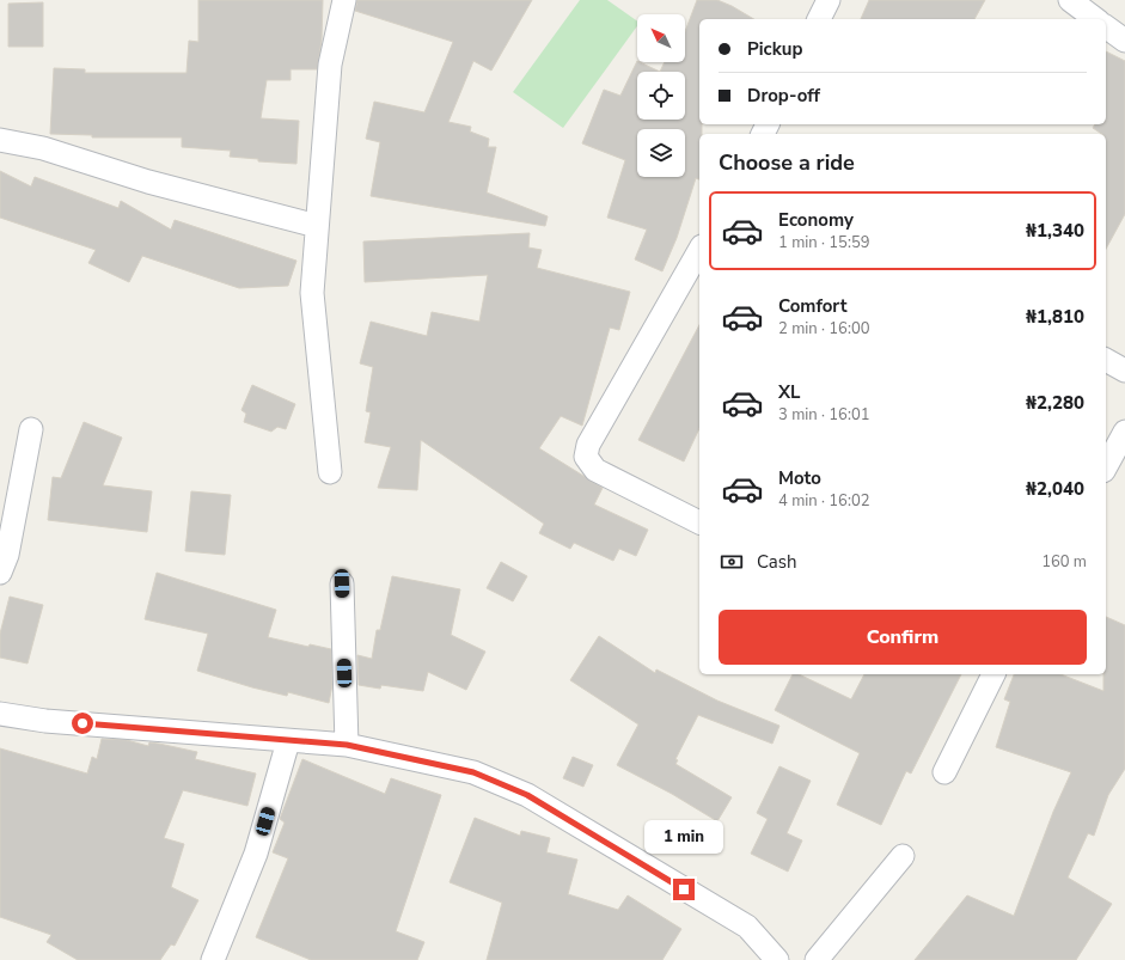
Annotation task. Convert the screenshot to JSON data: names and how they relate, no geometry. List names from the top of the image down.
{
  "north": "top left",
  "page": {
    "banner": ["Pickup", "Drop-off"],
    "heading": "Choose a ride",
    "list": [
      {
        "name": "Economy",
        "note": "1 min · 15:59",
        "value": "₦1,340"
      },
      {
        "name": "Comfort",
        "note": "2 min · 16:00",
        "value": "₦1,810"
      },
      {
        "name": "XL",
        "note": "3 min · 16:01",
        "value": "₦2,280"
      },
      {
        "name": "Moto",
        "note": "4 min · 16:02",
        "value": "₦2,040"
      }
    ],
    "pay": ["Cash", "160 m"],
    "buttons": "Confirm",
    "bubble": "1 min"
  }
}
